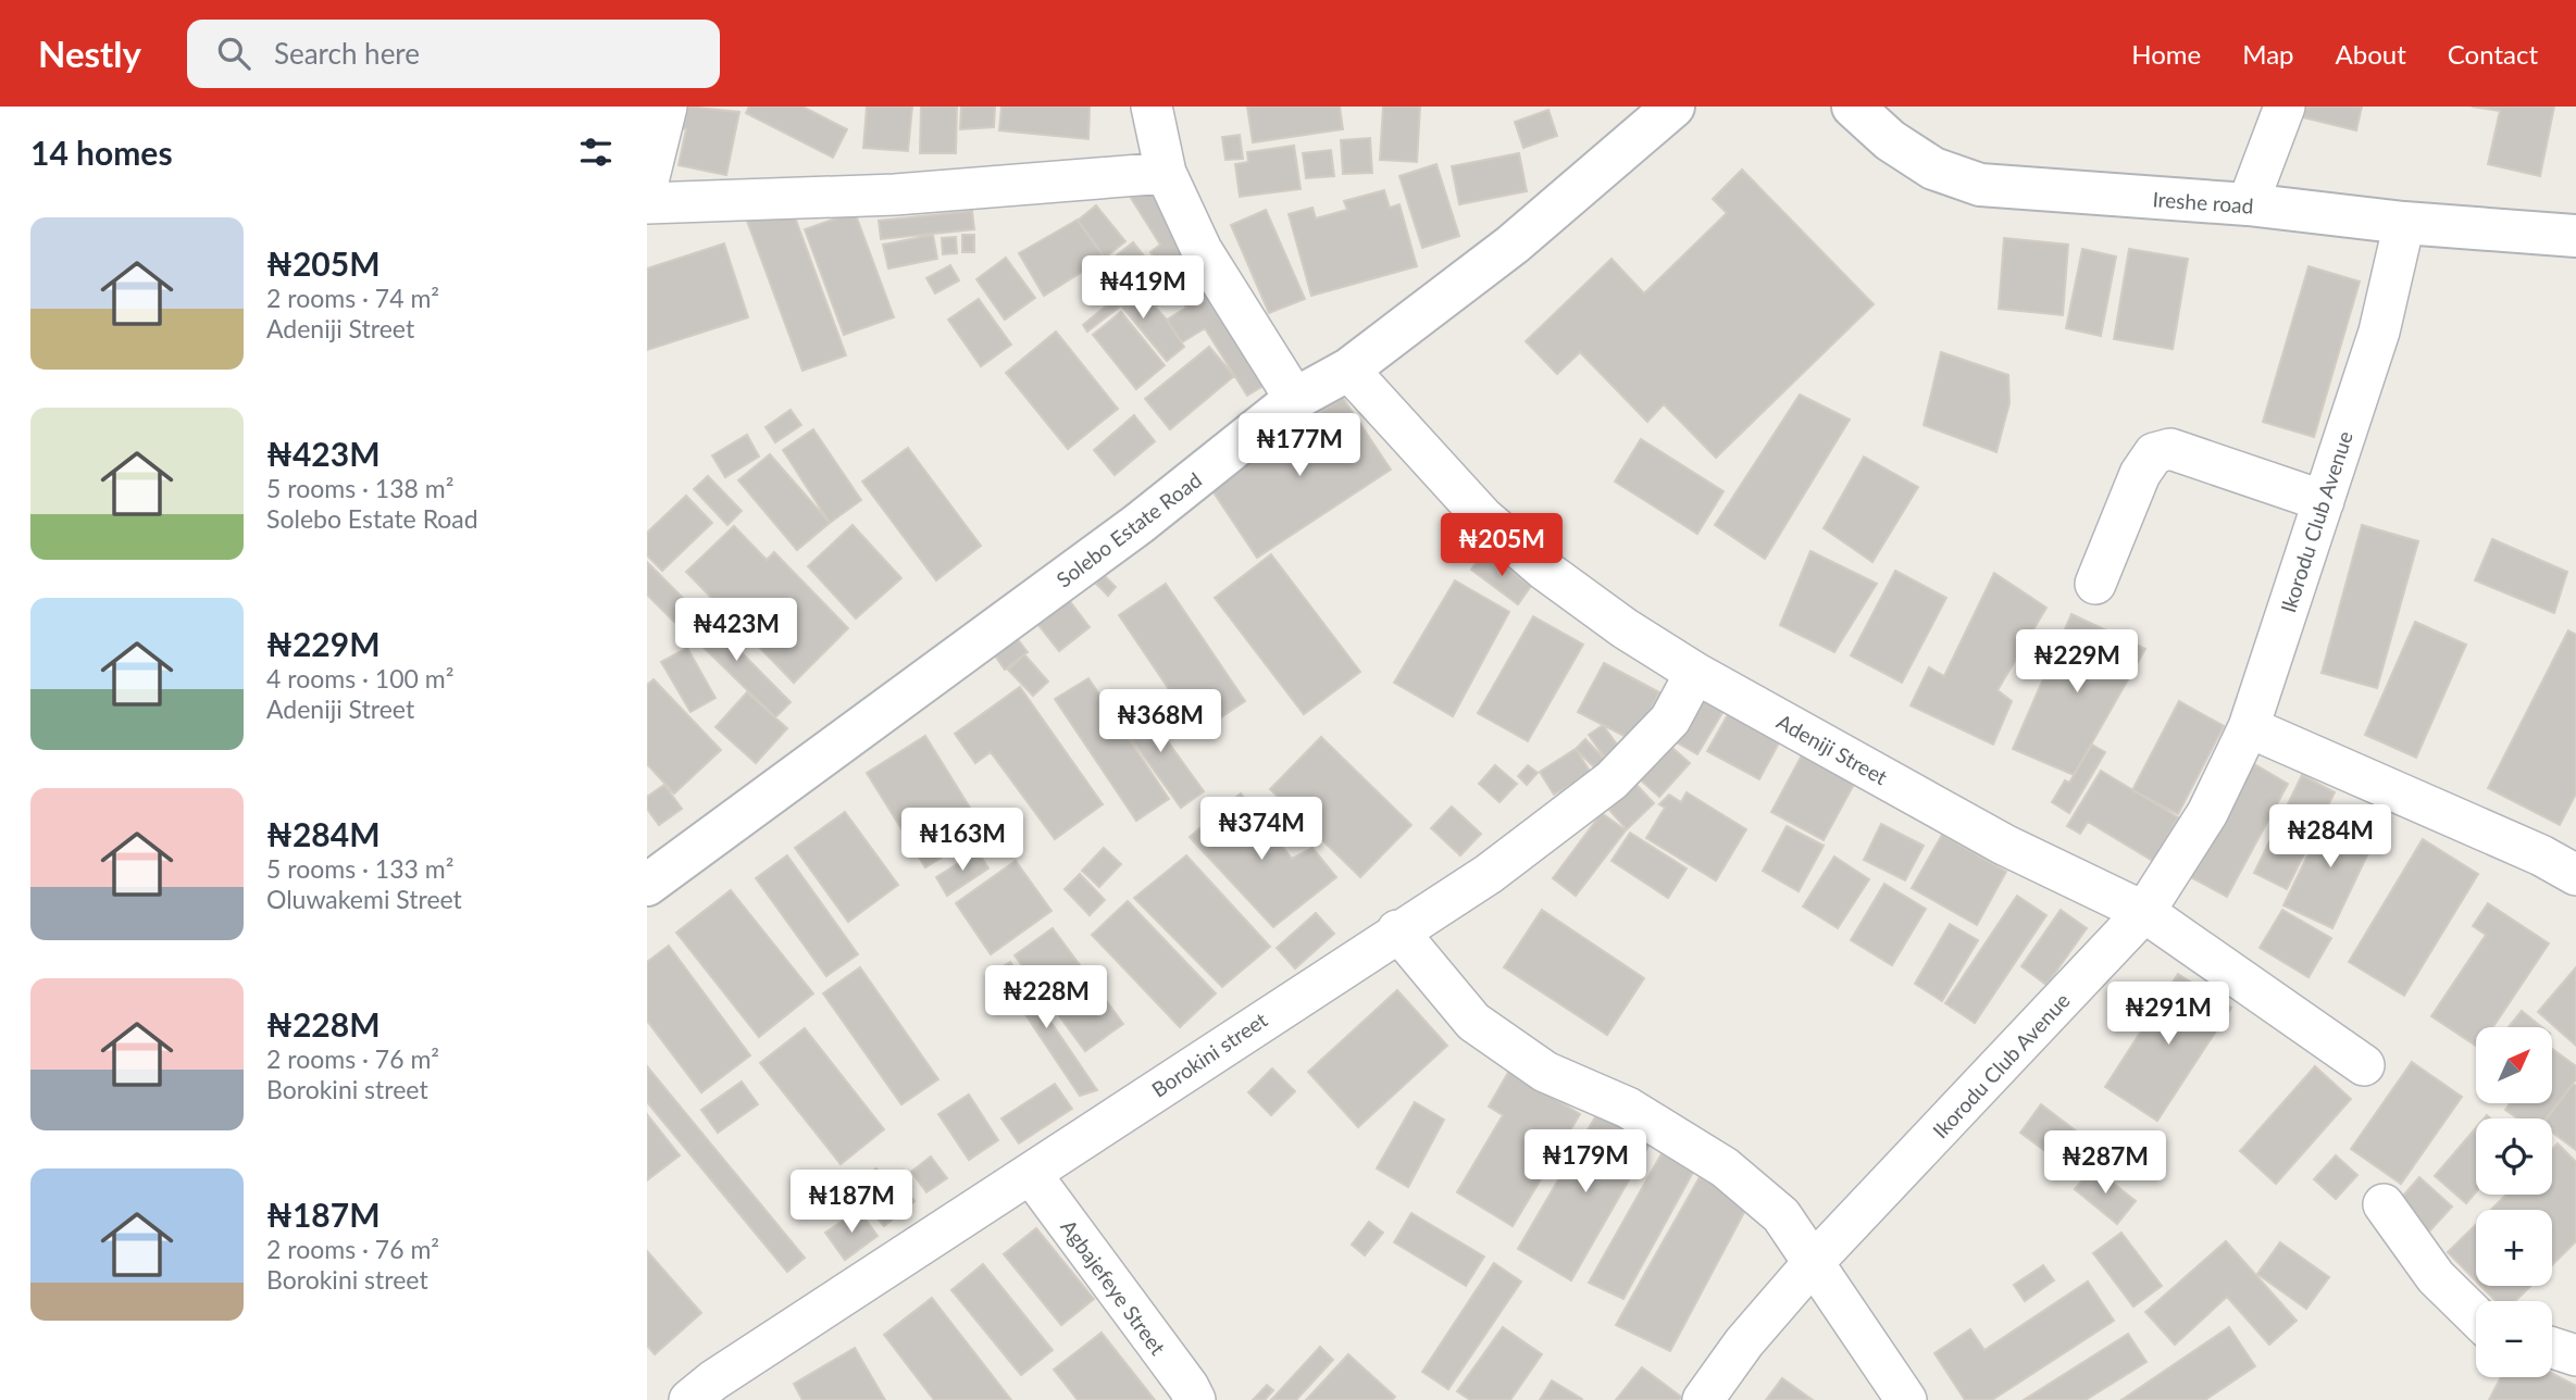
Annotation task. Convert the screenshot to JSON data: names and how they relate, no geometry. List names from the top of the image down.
{
  "streets": {
    "street": [
      "Ireshe road",
      "Ikorodu Club Avenue",
      "Solebo Estate Road",
      "Adeniji Street",
      "Borokini street",
      "Agbajefeye Street"
    ]
  },
  "crossings": [
    ["Ireshe road", "Ikorodu Club Avenue"],
    ["Ikorodu Club Avenue", "Adeniji Street"],
    ["Solebo Estate Road", "Adeniji Street"],
    ["Adeniji Street", "Borokini street"],
    ["Borokini street", "Agbajefeye Street"]
  ],
  "north": "top right",
  "page": {
    "header": "Nestly",
    "search": "Search here",
    "nav": [
      "Home",
      "Map",
      "About",
      "Contact"
    ],
    "heading": "14 homes",
    "list": [
      {
        "name": "₦205M",
        "note": "2 rooms · 74 m² · Adeniji Street"
      },
      {
        "name": "₦423M",
        "note": "5 rooms · 138 m² · Solebo Estate Road"
      },
      {
        "name": "₦229M",
        "note": "4 rooms · 100 m² · Adeniji Street"
      },
      {
        "name": "₦284M",
        "note": "5 rooms · 133 m² · Oluwakemi Street"
      },
      {
        "name": "₦228M",
        "note": "2 rooms · 76 m² · Borokini street"
      },
      {
        "name": "₦187M",
        "note": "2 rooms · 76 m² · Borokini street"
      }
    ],
    "price": [
      "₦419M",
      "₦177M",
      "₦205M",
      "₦423M",
      "₦229M",
      "₦368M",
      "₦374M",
      "₦284M",
      "₦163M",
      "₦228M",
      "₦291M",
      "₦179M",
      "₦287M",
      "₦187M"
    ],
    "map_buttons": ["+", "−"]
  }
}
